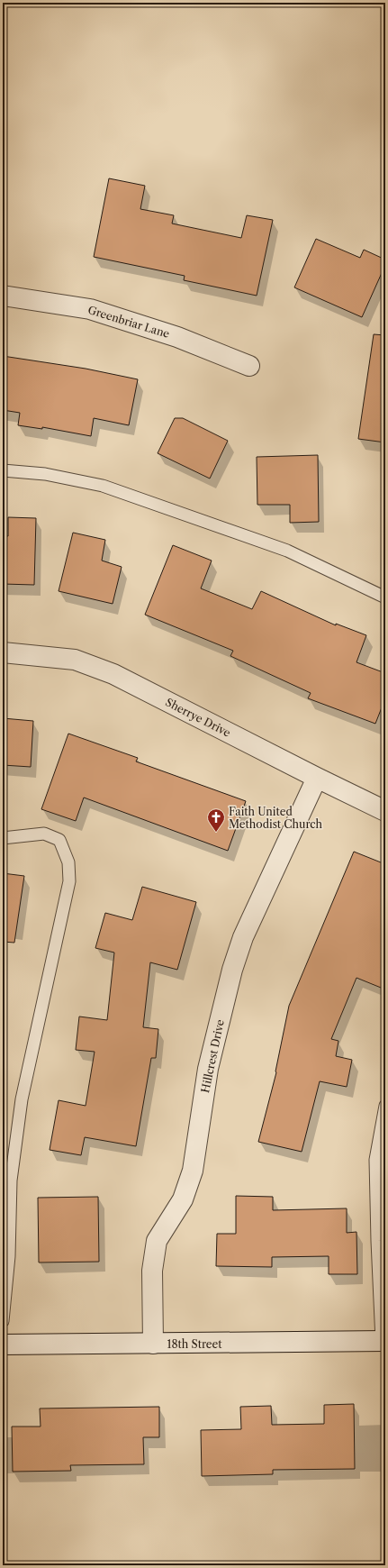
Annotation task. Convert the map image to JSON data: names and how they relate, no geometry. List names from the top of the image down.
{
  "streets": {
    "street": [
      "Greenbriar Lane",
      "Sherrye Drive",
      "Hillcrest Drive",
      "18th Street"
    ]
  },
  "crossings": [
    ["Sherrye Drive", "Hillcrest Drive"],
    ["Hillcrest Drive", "18th Street"]
  ],
  "places": {
    "church": ["Faith United Methodist Church"]
  }
}
